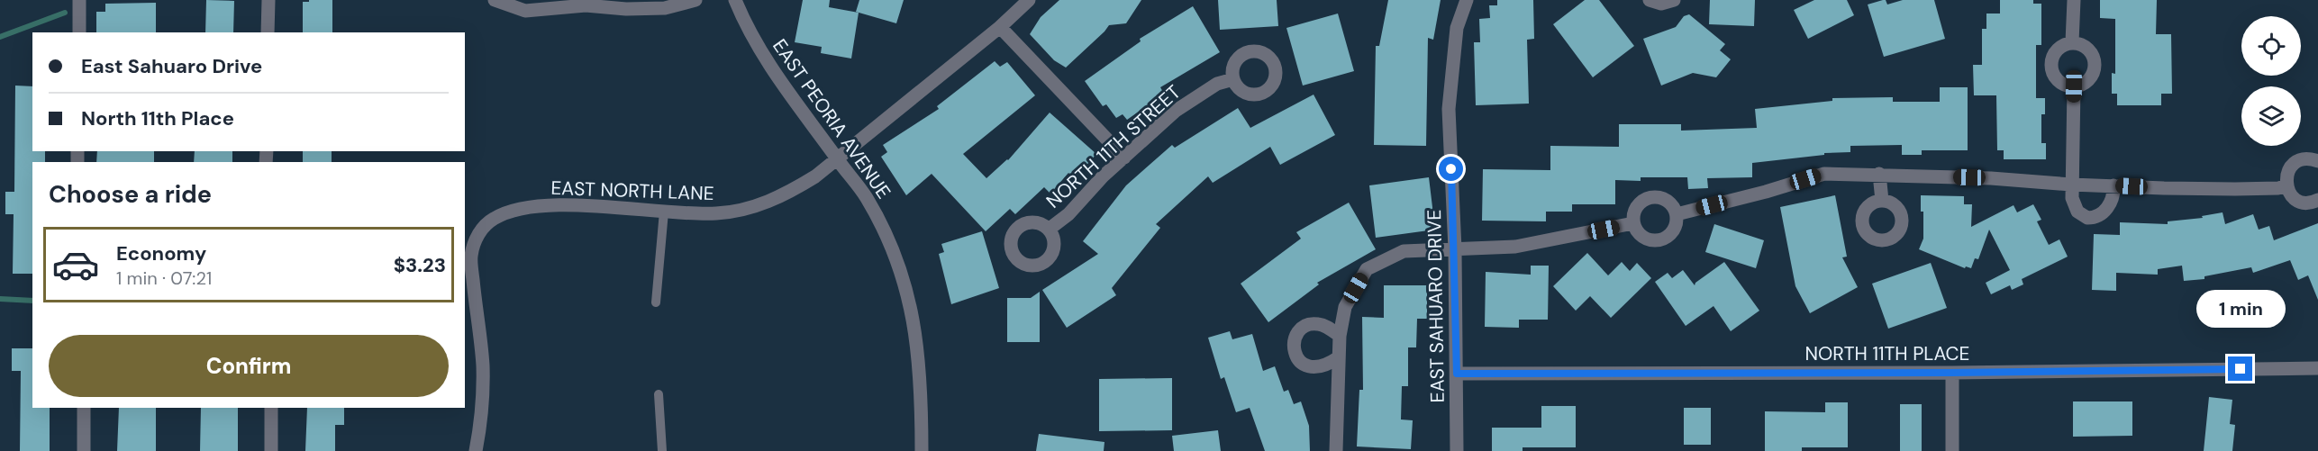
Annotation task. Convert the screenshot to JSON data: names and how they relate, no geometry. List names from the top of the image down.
{
  "streets": {
    "street": [
      "EAST PEORIA AVENUE",
      "NORTH 11TH STREET",
      "EAST NORTH LANE",
      "EAST SAHUARO DRIVE",
      "NORTH 11TH PLACE"
    ]
  },
  "crossings": [
    ["EAST PEORIA AVENUE", "EAST NORTH LANE"],
    ["EAST SAHUARO DRIVE", "NORTH 11TH PLACE"]
  ],
  "page": {
    "banner": ["East Sahuaro Drive", "North 11th Place"],
    "heading": "Choose a ride",
    "list": [
      {
        "name": "Economy",
        "note": "1 min · 07:21",
        "value": "$3.23"
      }
    ],
    "bubble": "1 min",
    "buttons": "Confirm"
  }
}
